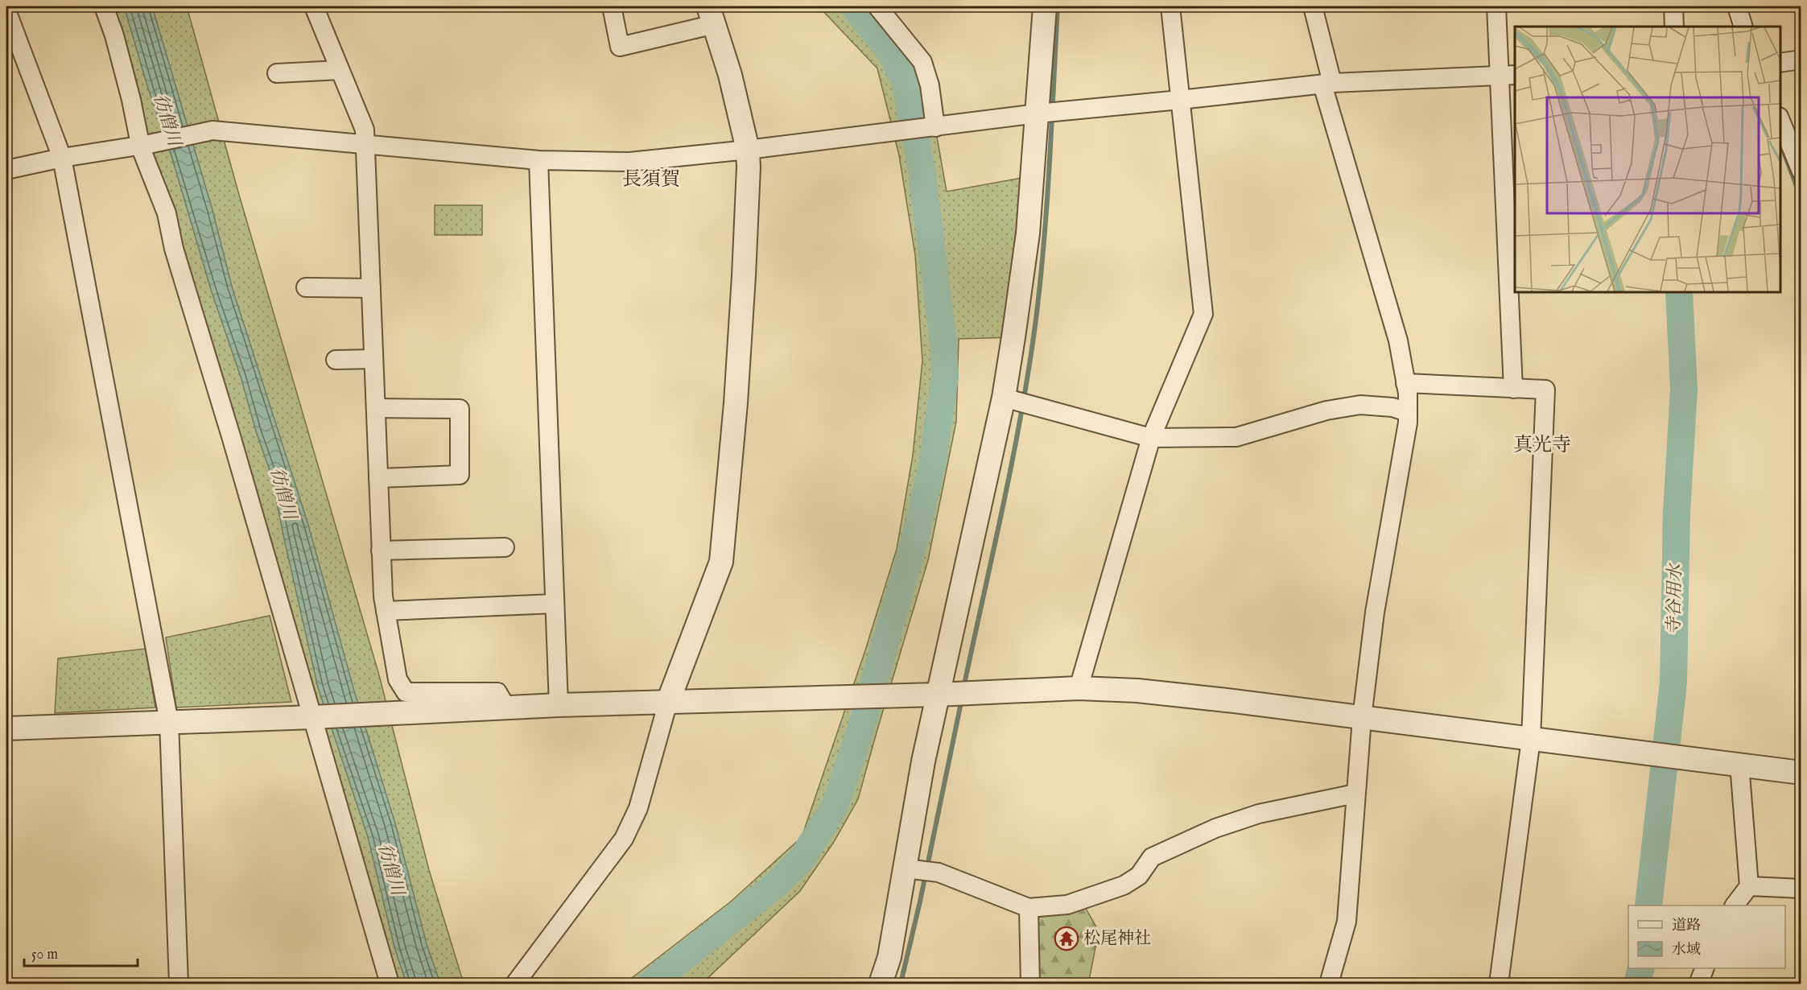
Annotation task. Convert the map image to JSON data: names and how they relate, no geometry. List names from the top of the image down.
{
  "districts": ["長須賀", "真光寺"],
  "water": ["彷僧川", "寺谷用水"],
  "places": {
    "temple": ["松尾神社"]
  },
  "legend": ["道路", "水域"],
  "scale_bar": "50 m"
}
